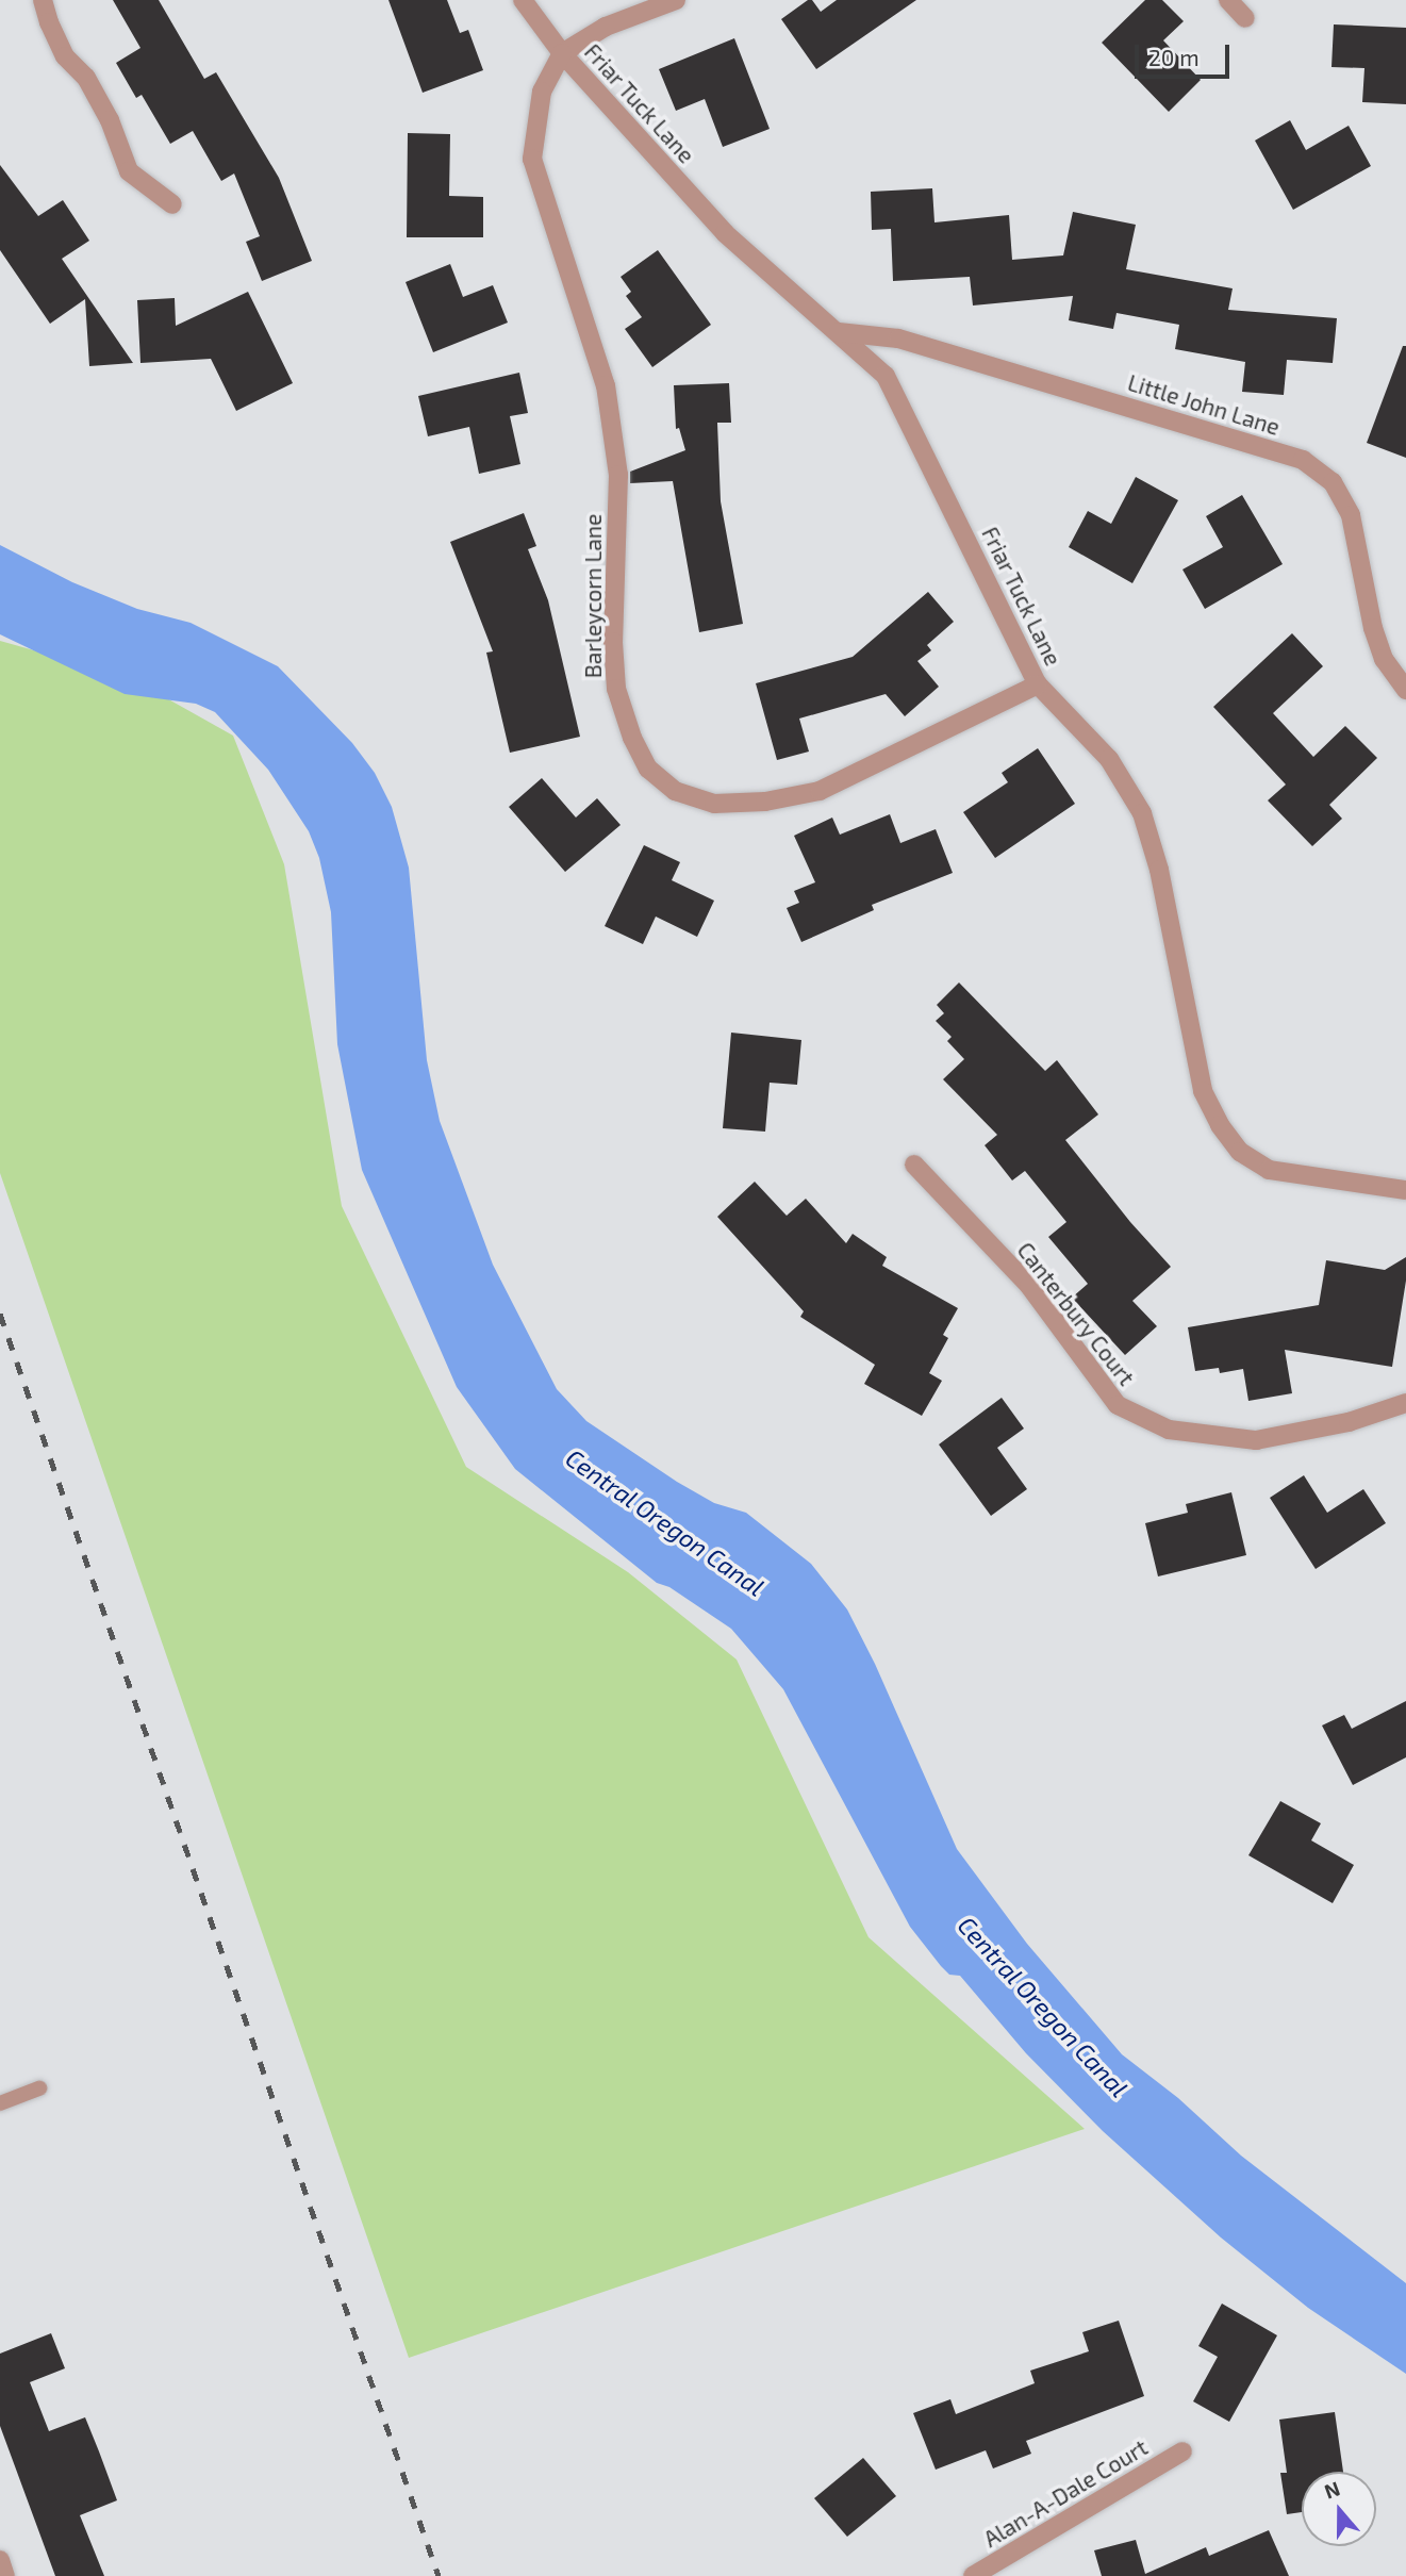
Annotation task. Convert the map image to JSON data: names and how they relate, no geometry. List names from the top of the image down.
{
  "streets": {
    "street": [
      "Friar Tuck Lane",
      "Little John Lane",
      "Barleycorn Lane",
      "Canterbury Court",
      "Alan-A-Dale Court"
    ]
  },
  "crossings": [
    ["Friar Tuck Lane", "Little John Lane"],
    ["Friar Tuck Lane", "Barleycorn Lane"]
  ],
  "water": ["Central Oregon Canal"],
  "scale_bar": "20 m",
  "north": "top"
}
